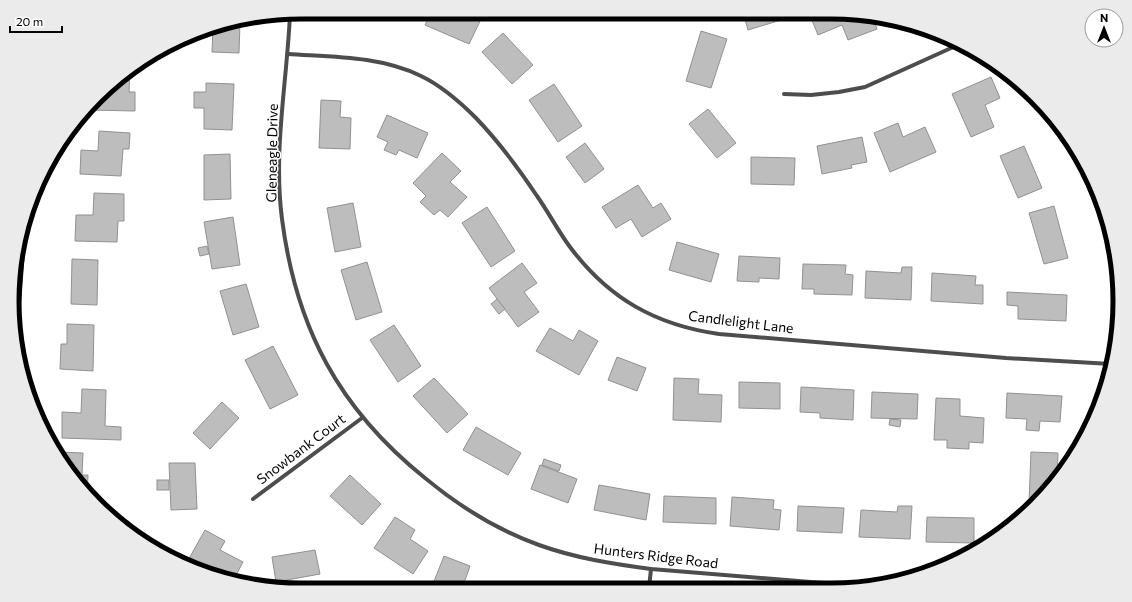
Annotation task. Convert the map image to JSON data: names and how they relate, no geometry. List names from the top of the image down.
{
  "streets": {
    "street": [
      "Gleneagle Drive",
      "Candlelight Lane",
      "Snowbank Court",
      "Hunters Ridge Road"
    ]
  },
  "crossings": [
    ["Gleneagle Drive", "Candlelight Lane"],
    ["Gleneagle Drive", "Snowbank Court"],
    ["Gleneagle Drive", "Hunters Ridge Road"],
    ["Snowbank Court", "Hunters Ridge Road"]
  ],
  "scale_bar": "20 m",
  "north": "top"
}
